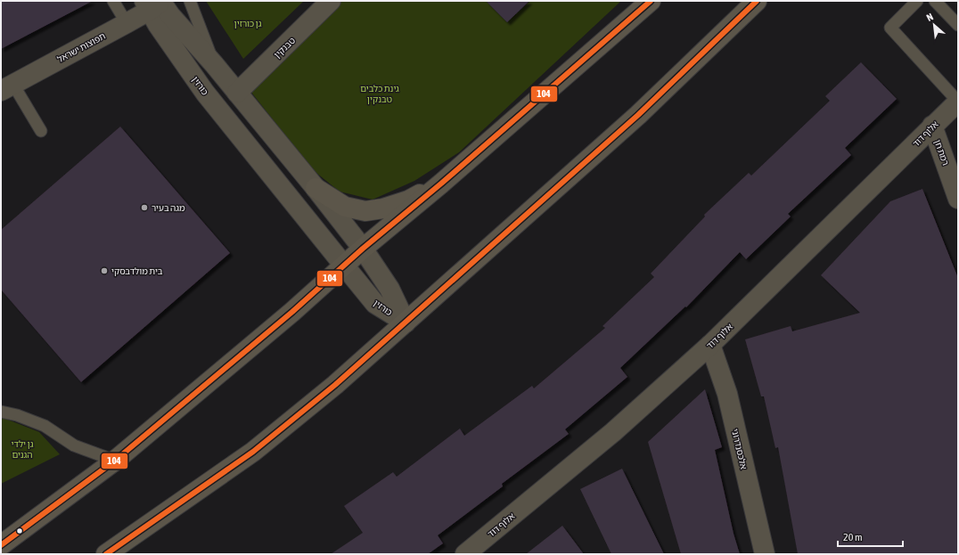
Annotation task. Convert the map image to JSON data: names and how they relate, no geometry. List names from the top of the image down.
{
  "streets": {
    "street": [
      "תפוצות ישראל",
      "טבנקין",
      "כורזין",
      "אלוף דוד",
      "רמת חן",
      "אלכסנדרוני"
    ]
  },
  "crossings": [
    ["תפוצות ישראל", "כורזין"],
    ["טבנקין", "כורזין"],
    ["אלוף דוד", "רמת חן"],
    ["אלוף דוד", "אלכסנדרוני"]
  ],
  "parks": ["גן כורזין", "גינת כלבים טבנקין", "גן ילדי הגנים"],
  "places": ["מגה בעיר", "בית מולדבסקי"],
  "lines": ["transit line 104"],
  "scale_bar": "20 m",
  "north": "top left"
}
